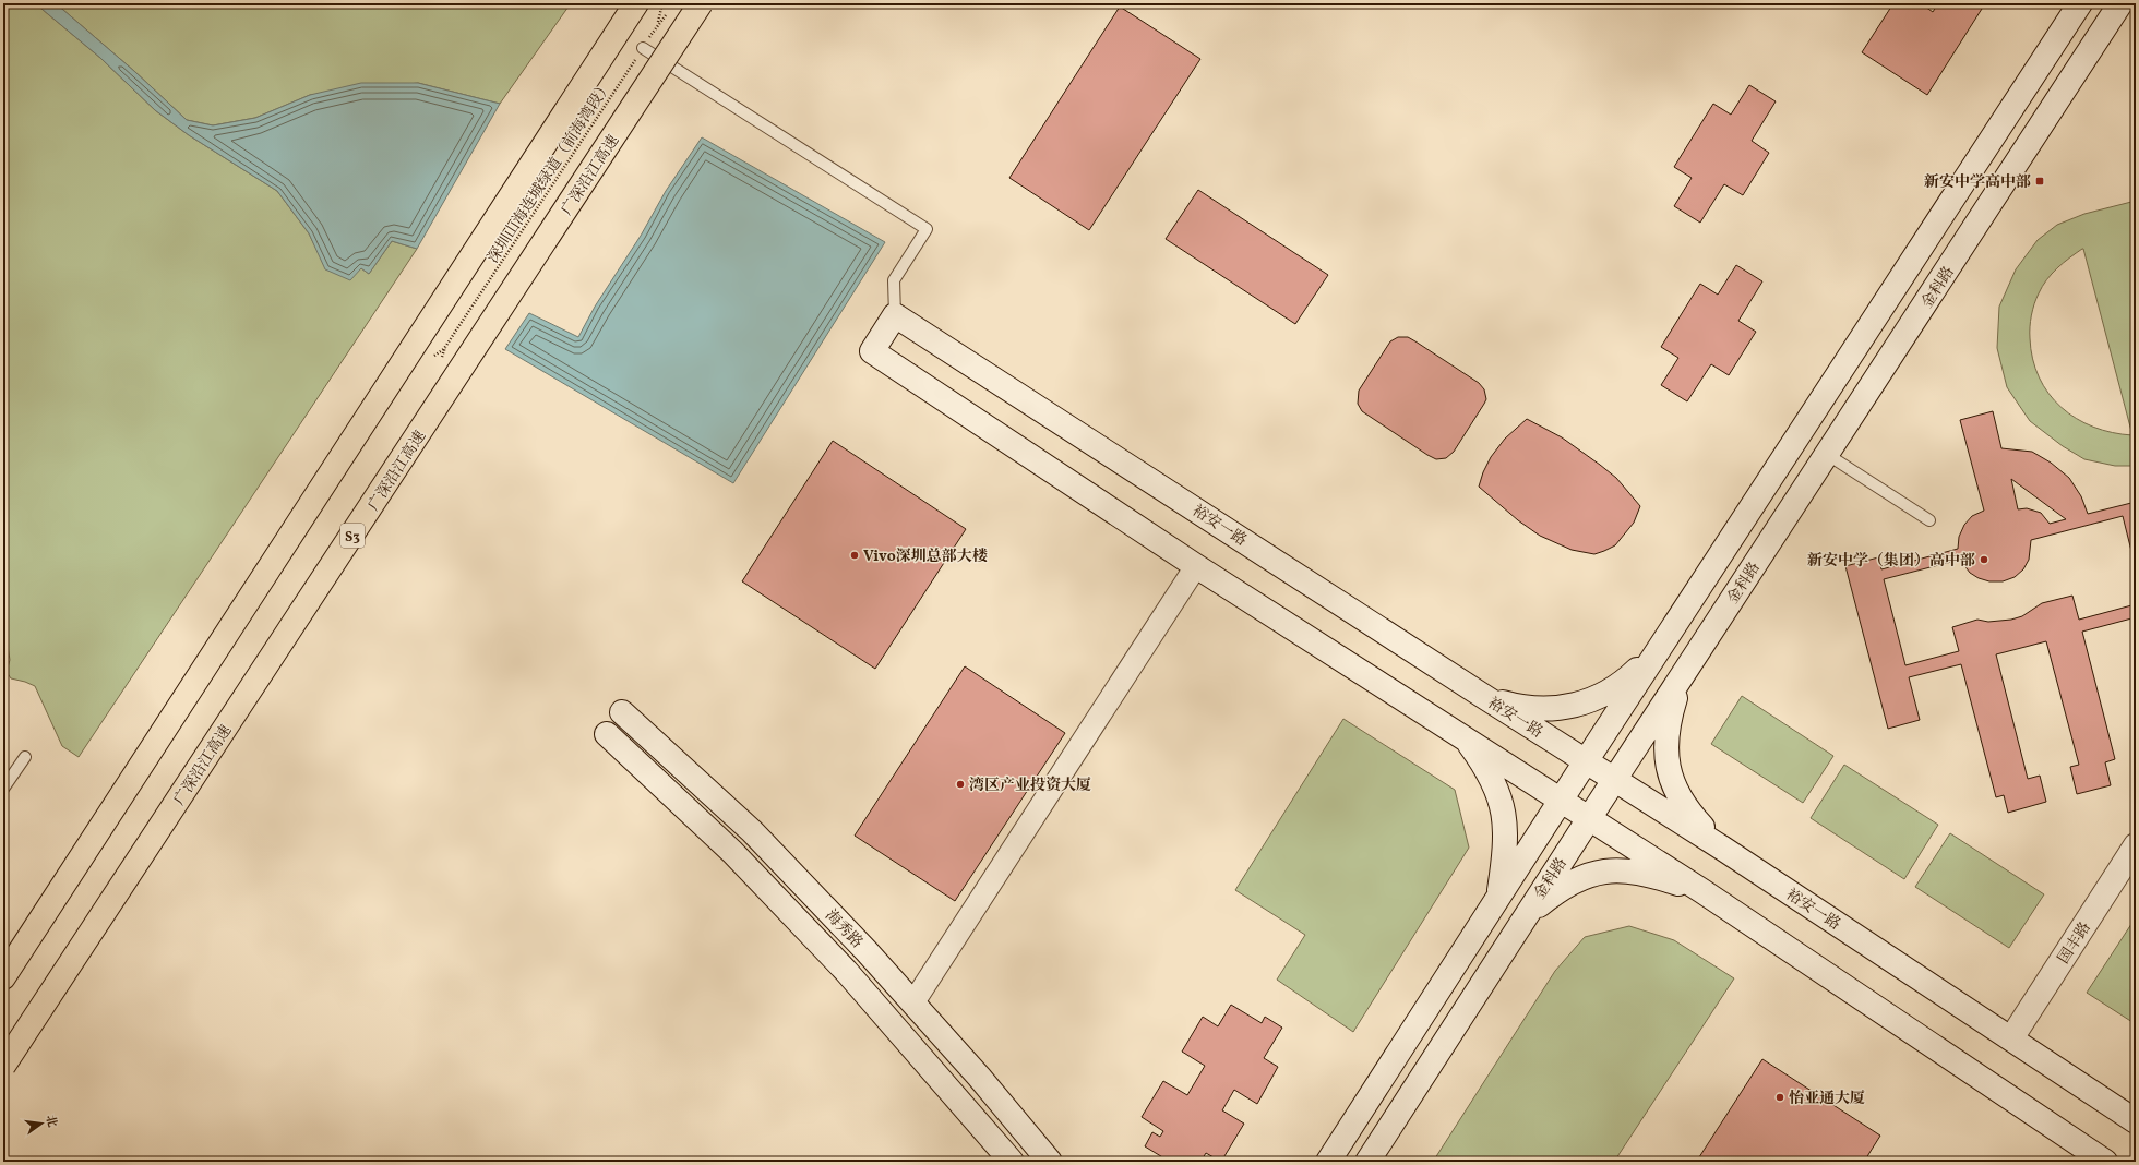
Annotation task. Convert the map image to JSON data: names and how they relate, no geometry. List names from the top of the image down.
{
  "streets": {
    "highway": ["广深沿江高速", "S3"],
    "main road": [
      "金科路",
      "裕安一路",
      "海秀路",
      "国丰路"
    ],
    "path": ["深圳山海连城绿道（前海湾段）"]
  },
  "crossings": [
    ["金科路", "裕安一路"],
    ["裕安一路", "国丰路"]
  ],
  "places": {
    "transit": ["新安中学高中部"],
    "other": [
      "Vivo深圳总部大楼",
      "新安中学（集团）高中部",
      "湾区产业投资大厦",
      "怡亚通大厦"
    ]
  },
  "north": "right"
}
